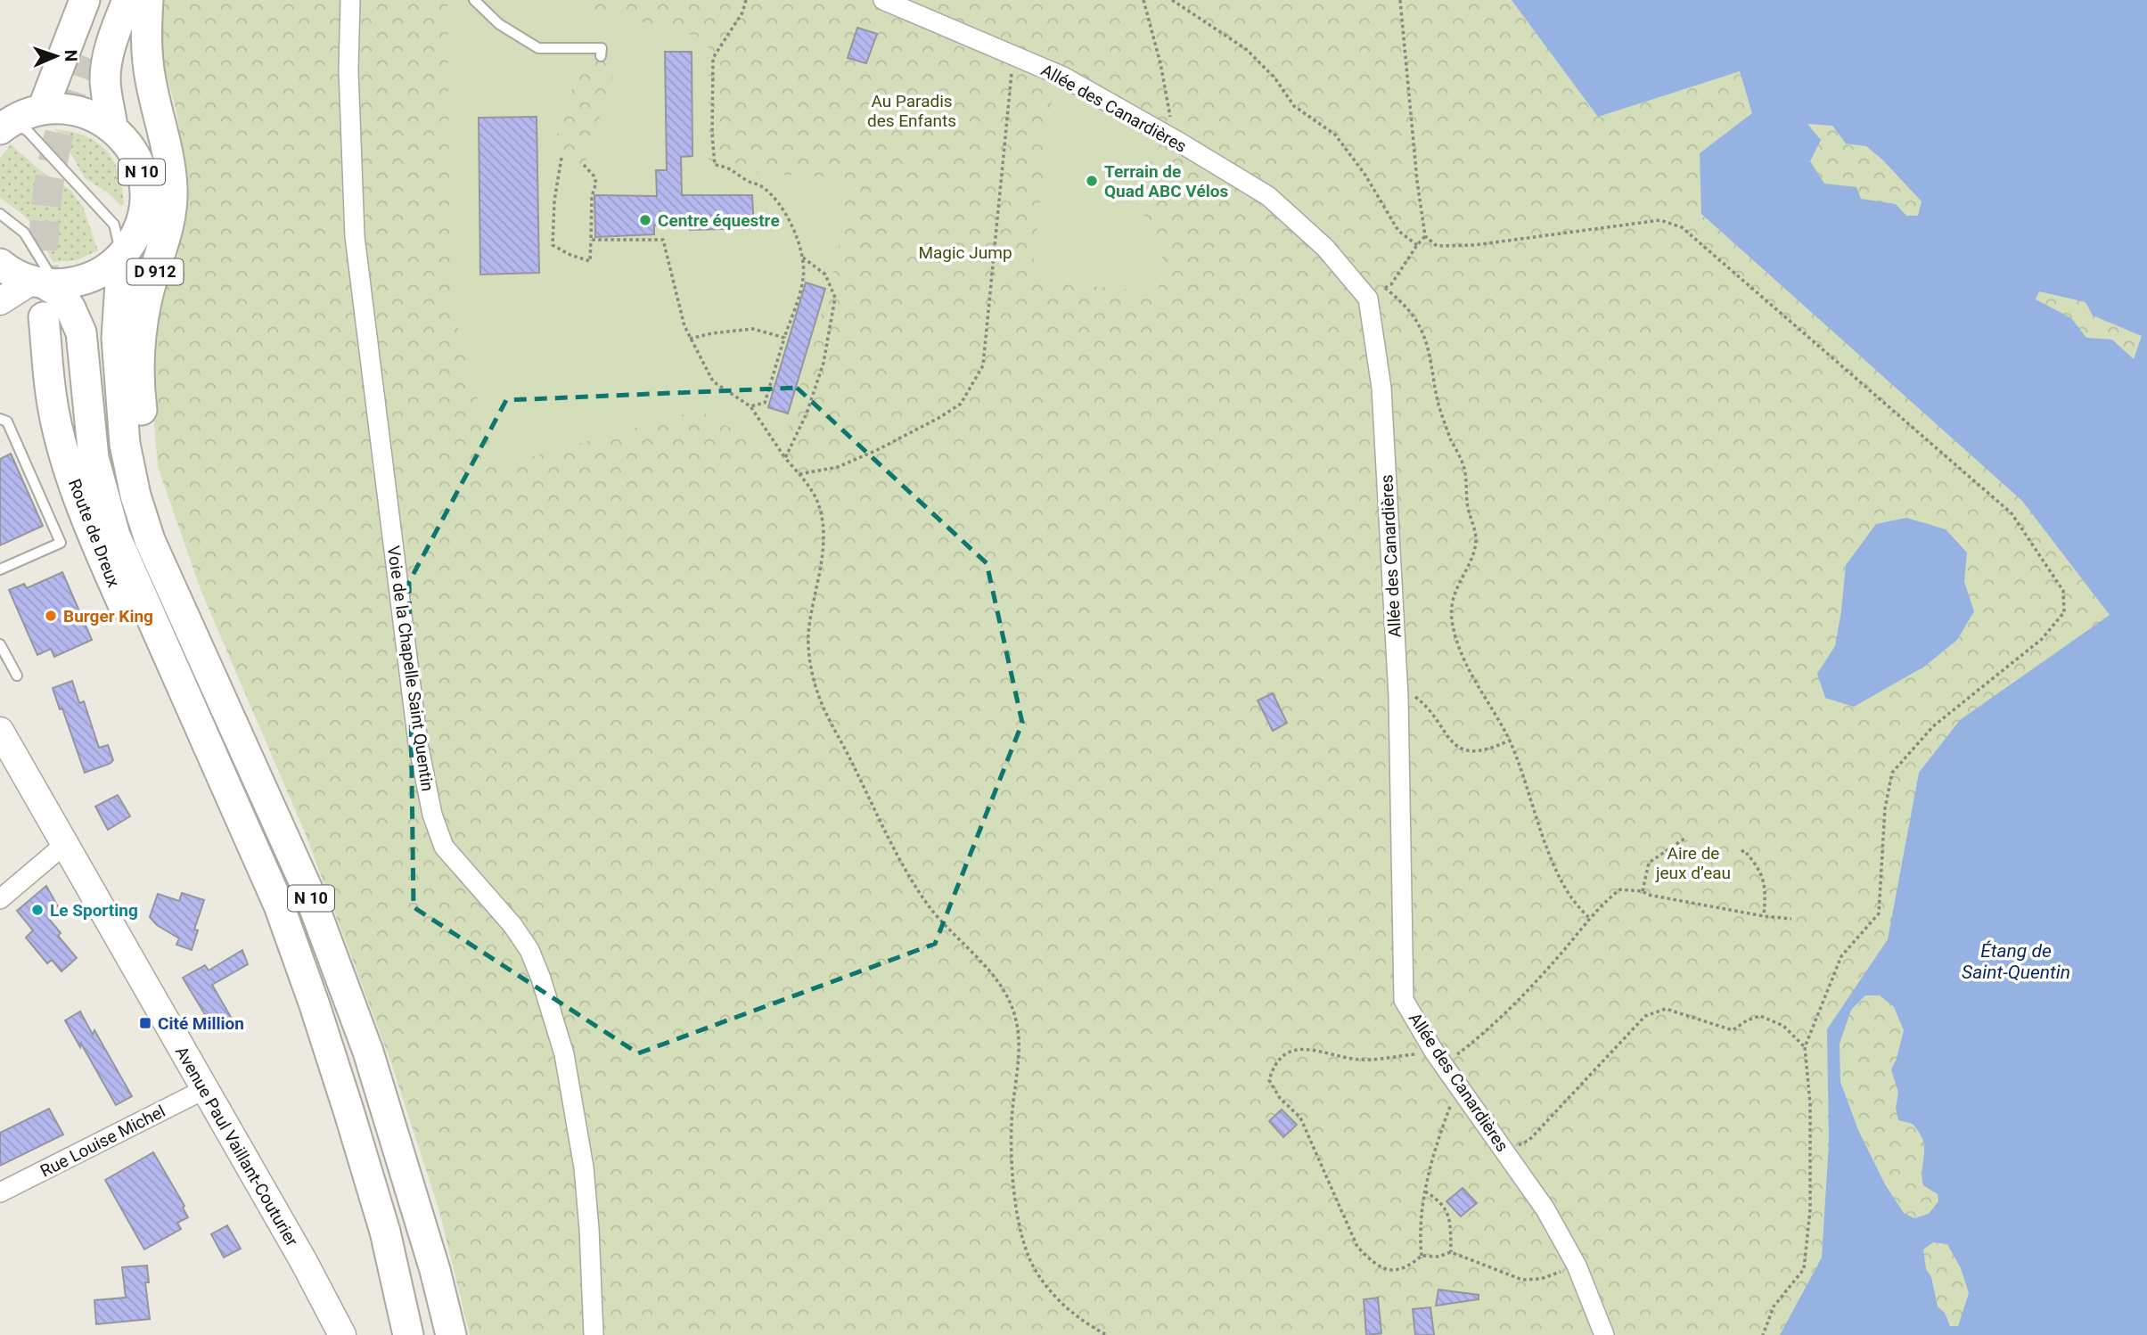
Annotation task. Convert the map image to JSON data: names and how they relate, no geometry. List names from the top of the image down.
{
  "streets": {
    "main road": ["N 10", "D 912"],
    "street": [
      "Allée des Canardières",
      "Voie de la Chapelle Saint Quentin",
      "Rue Louise Michel",
      "Avenue Paul Vaillant-Couturier"
    ]
  },
  "crossings": [
    ["N 10", "D 912"],
    ["Rue Louise Michel", "Avenue Paul Vaillant-Couturier"]
  ],
  "water": ["Étang de Saint-Quentin"],
  "parks": ["Au Paradis des Enfants", "Magic Jump", "Aire de jeux d’eau"],
  "places": {
    "other": [
      "Terrain de Quad ABC Vélos",
      "Centre équestre",
      "Burger King",
      "Le Sporting"
    ],
    "transit": ["Cité Million"]
  },
  "north": "right"
}
